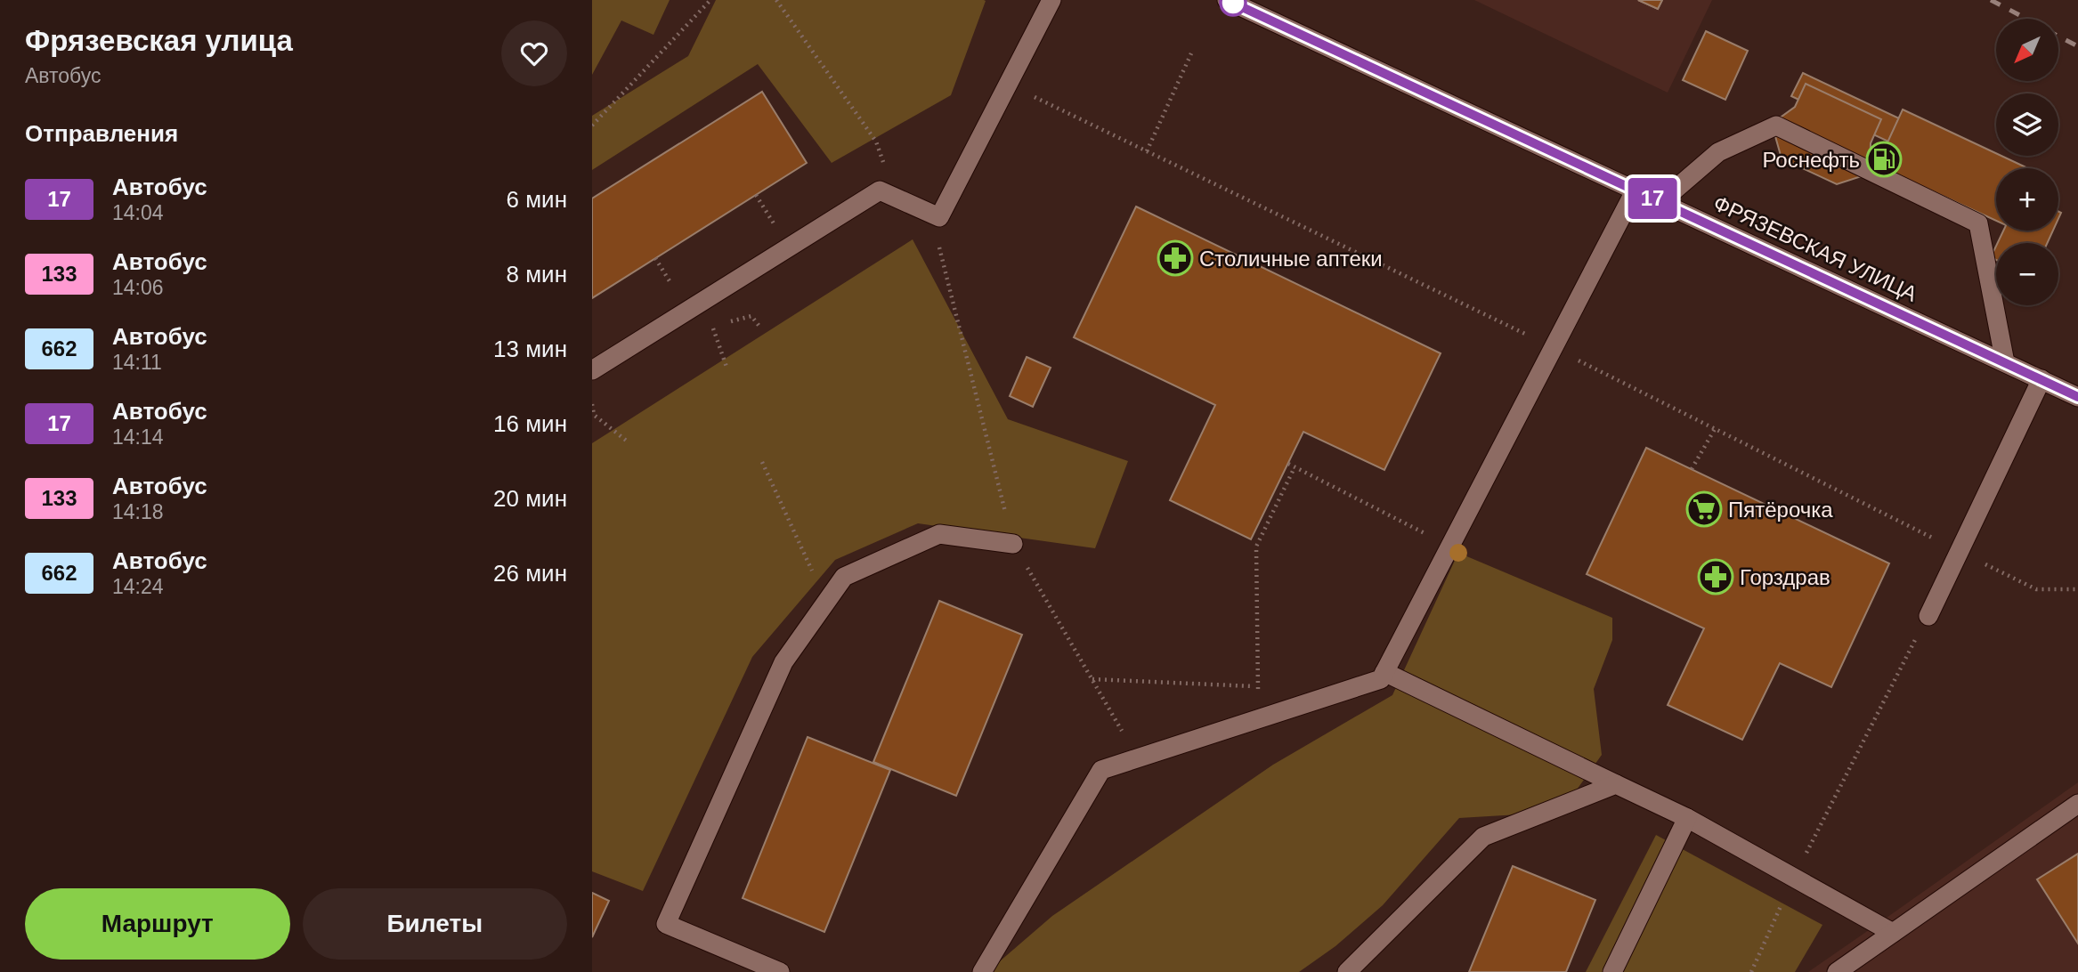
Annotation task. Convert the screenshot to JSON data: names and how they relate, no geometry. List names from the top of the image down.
{
  "streets": {
    "main road": ["ФРЯЗЕВСКАЯ УЛИЦА"]
  },
  "places": {
    "fuel station": ["Роснефть"],
    "pharmacy": ["Столичные аптеки", "Горздрав"],
    "supermarket": ["Пятёрочка"]
  },
  "lines": ["bus line 17"],
  "north": "bottom left",
  "page": {
    "heading": [
      ["Фрязевская улица", "Автобус"],
      "Отправления"
    ],
    "on_map": "17",
    "map_buttons": ["+", "−"],
    "list": [
      {
        "mark": "17",
        "name": "Автобус",
        "note": "14:04",
        "value": "6 мин"
      },
      {
        "mark": "133",
        "name": "Автобус",
        "note": "14:06",
        "value": "8 мин"
      },
      {
        "mark": "662",
        "name": "Автобус",
        "note": "14:11",
        "value": "13 мин"
      },
      {
        "mark": "17",
        "name": "Автобус",
        "note": "14:14",
        "value": "16 мин"
      },
      {
        "mark": "133",
        "name": "Автобус",
        "note": "14:18",
        "value": "20 мин"
      },
      {
        "mark": "662",
        "name": "Автобус",
        "note": "14:24",
        "value": "26 мин"
      }
    ],
    "buttons": ["Маршрут", "Билеты"]
  }
}
